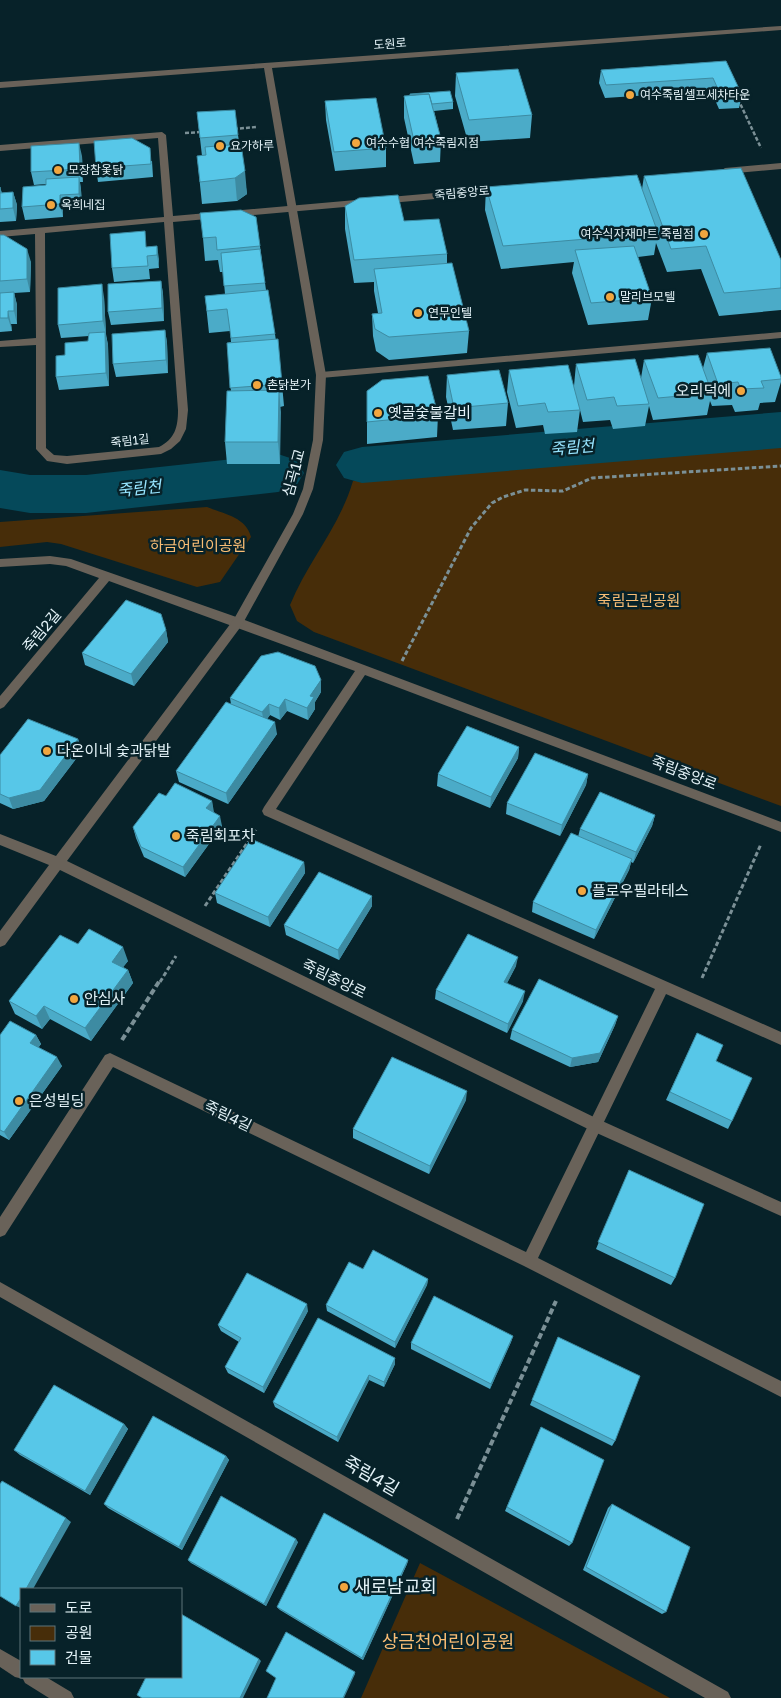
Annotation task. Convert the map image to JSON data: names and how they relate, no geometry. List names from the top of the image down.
{
  "streets": {
    "street": [
      "도원로",
      "죽림중앙로",
      "죽림1길",
      "심곡1교",
      "죽림2길",
      "죽림4길"
    ]
  },
  "crossings": [
    ["죽림중앙로", "심곡1교"]
  ],
  "water": ["죽림천"],
  "parks": ["하금어린이공원", "죽림근린공원", "상금천어린이공원"],
  "places": [
    "여수죽림셀프세차타운",
    "여수수협 여수죽림지점",
    "요가하루",
    "모장참옻닭",
    "옥희네집",
    "여수식자재마트 죽림점",
    "말리브모텔",
    "연무인텔",
    "촌닭본가",
    "오리덕에",
    "옛골숯불갈비",
    "다온이네 숯과닭발",
    "죽림회포차",
    "플로우필라테스",
    "안심사",
    "은성빌딩",
    "새로남교회"
  ],
  "legend": ["도로", "공원", "건물"]
}
